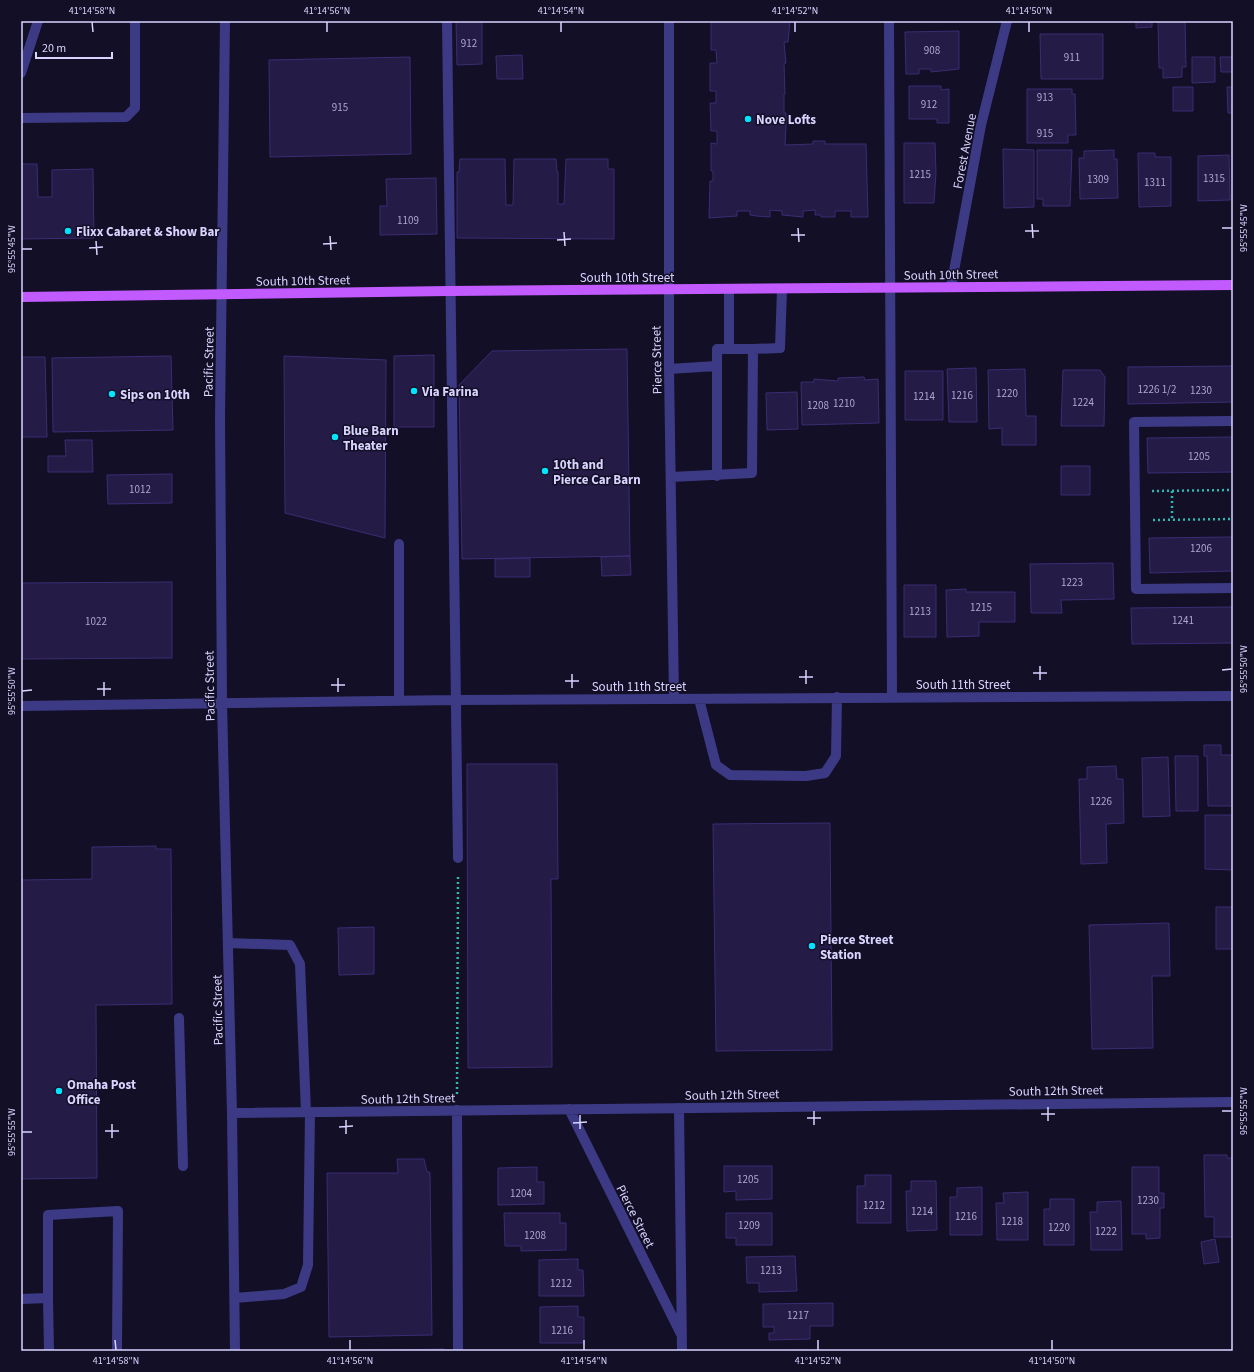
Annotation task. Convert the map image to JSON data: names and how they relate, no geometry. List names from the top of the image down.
{
  "streets": {
    "main road": ["South 10th Street"],
    "street": [
      "Forest Avenue",
      "Pierce Street",
      "Pacific Street",
      "South 11th Street",
      "South 12th Street"
    ]
  },
  "crossings": [
    ["Forest Avenue", "South 10th Street"],
    ["South 10th Street", "Pierce Street"],
    ["South 10th Street", "Pacific Street"],
    ["Pierce Street", "South 11th Street"],
    ["Pierce Street", "South 12th Street"],
    ["Pacific Street", "South 11th Street"],
    ["Pacific Street", "South 12th Street"]
  ],
  "places": [
    "Nove Lofts",
    "Flixx Cabaret & Show Bar",
    "Via Farina",
    "Sips on 10th",
    "Blue Barn Theater",
    "10th and Pierce Car Barn",
    "Pierce Street Station",
    "Omaha Post Office"
  ],
  "house_numbers": [
    "912",
    "908",
    "911",
    "913",
    "912",
    "915",
    "915",
    "1215",
    "1315",
    "1309",
    "1311",
    "1109",
    "1226 1/2",
    "1230",
    "1220",
    "1216",
    "1214",
    "1224",
    "1210",
    "1208",
    "1205",
    "1012",
    "1206",
    "1223",
    "1215",
    "1213",
    "1241",
    "1022",
    "1226",
    "1205",
    "1204",
    "1230",
    "1212",
    "1214",
    "1216",
    "1218",
    "1209",
    "1220",
    "1222",
    "1208",
    "1213",
    "1212",
    "1217",
    "1216"
  ],
  "scale_bar": "20 m",
  "coordinates": [
    "41°14'58\"N",
    "41°14'56\"N",
    "41°14'54\"N",
    "41°14'52\"N",
    "41°14'50\"N",
    "95°55'45\"W",
    "95°55'50\"W",
    "95°55'55\"W"
  ]
}
